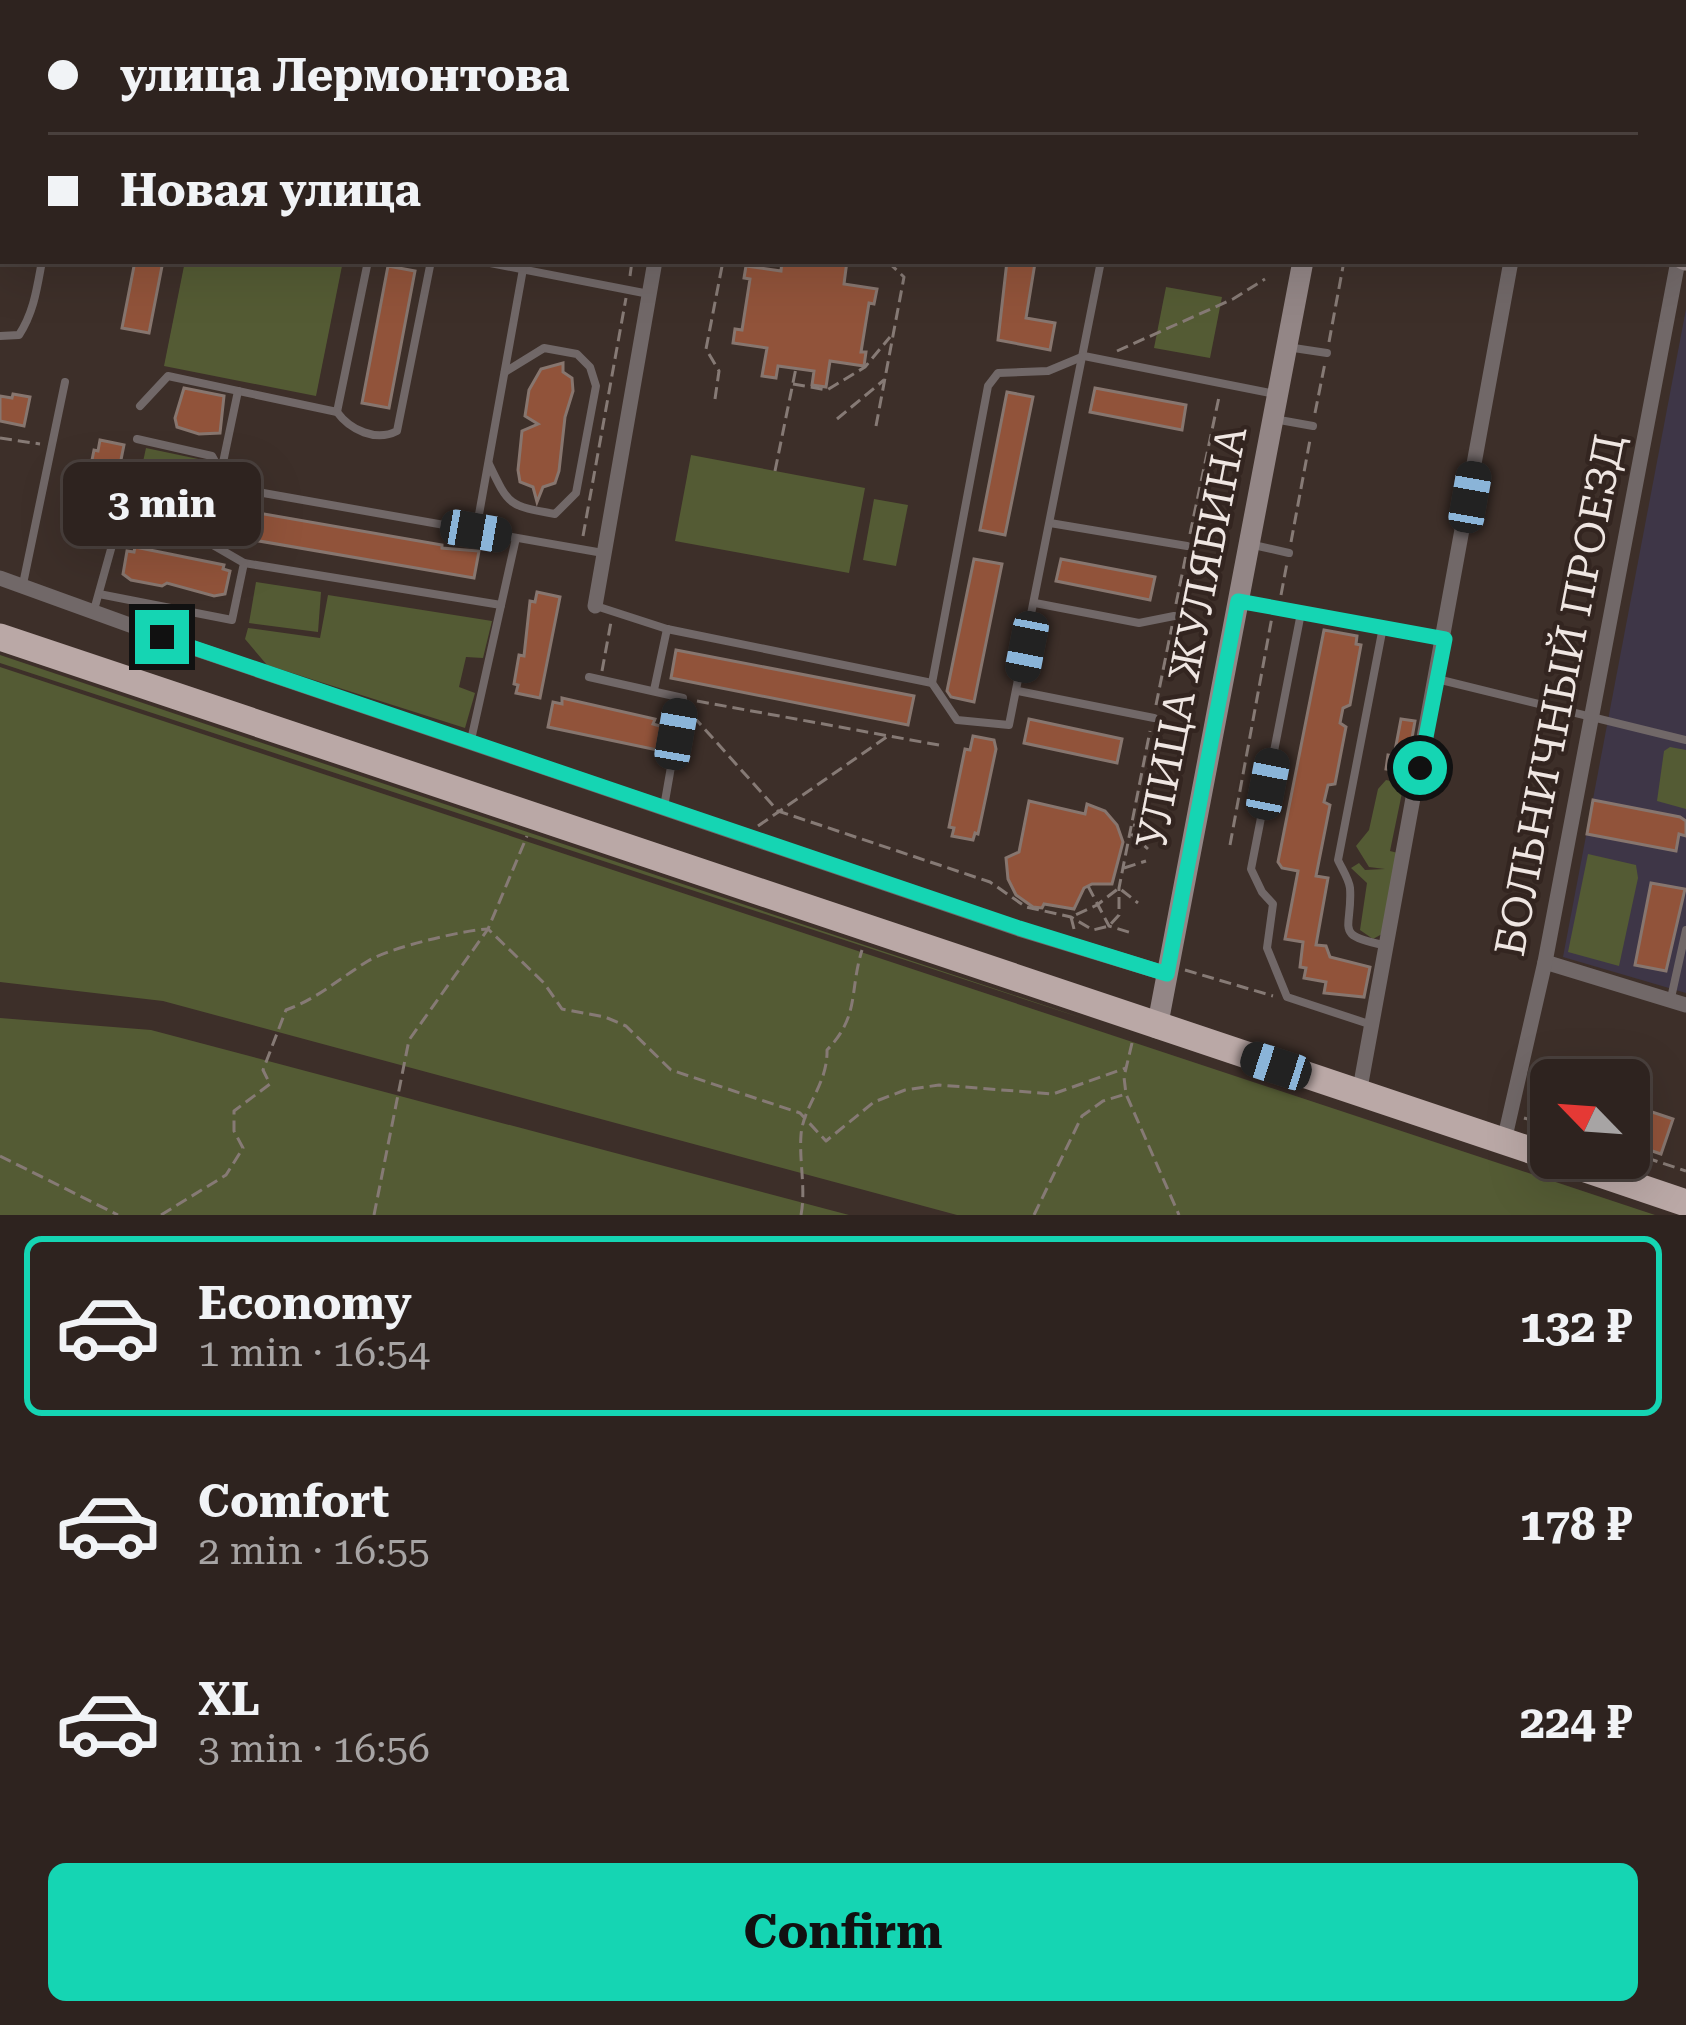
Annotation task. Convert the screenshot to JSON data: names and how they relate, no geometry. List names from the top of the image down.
{
  "streets": {
    "main road": ["УЛИЦА ЖУЛЯБИНА"],
    "street": ["БОЛЬНИЧНЫЙ ПРОЕЗД"]
  },
  "north": "top left",
  "page": {
    "banner": ["улица Лермонтова", "Новая улица"],
    "bubble": "3 min",
    "list": [
      {
        "name": "Economy",
        "note": "1 min · 16:54",
        "value": "132 ₽"
      },
      {
        "name": "Comfort",
        "note": "2 min · 16:55",
        "value": "178 ₽"
      },
      {
        "name": "XL",
        "note": "3 min · 16:56",
        "value": "224 ₽"
      }
    ],
    "buttons": "Confirm"
  }
}
